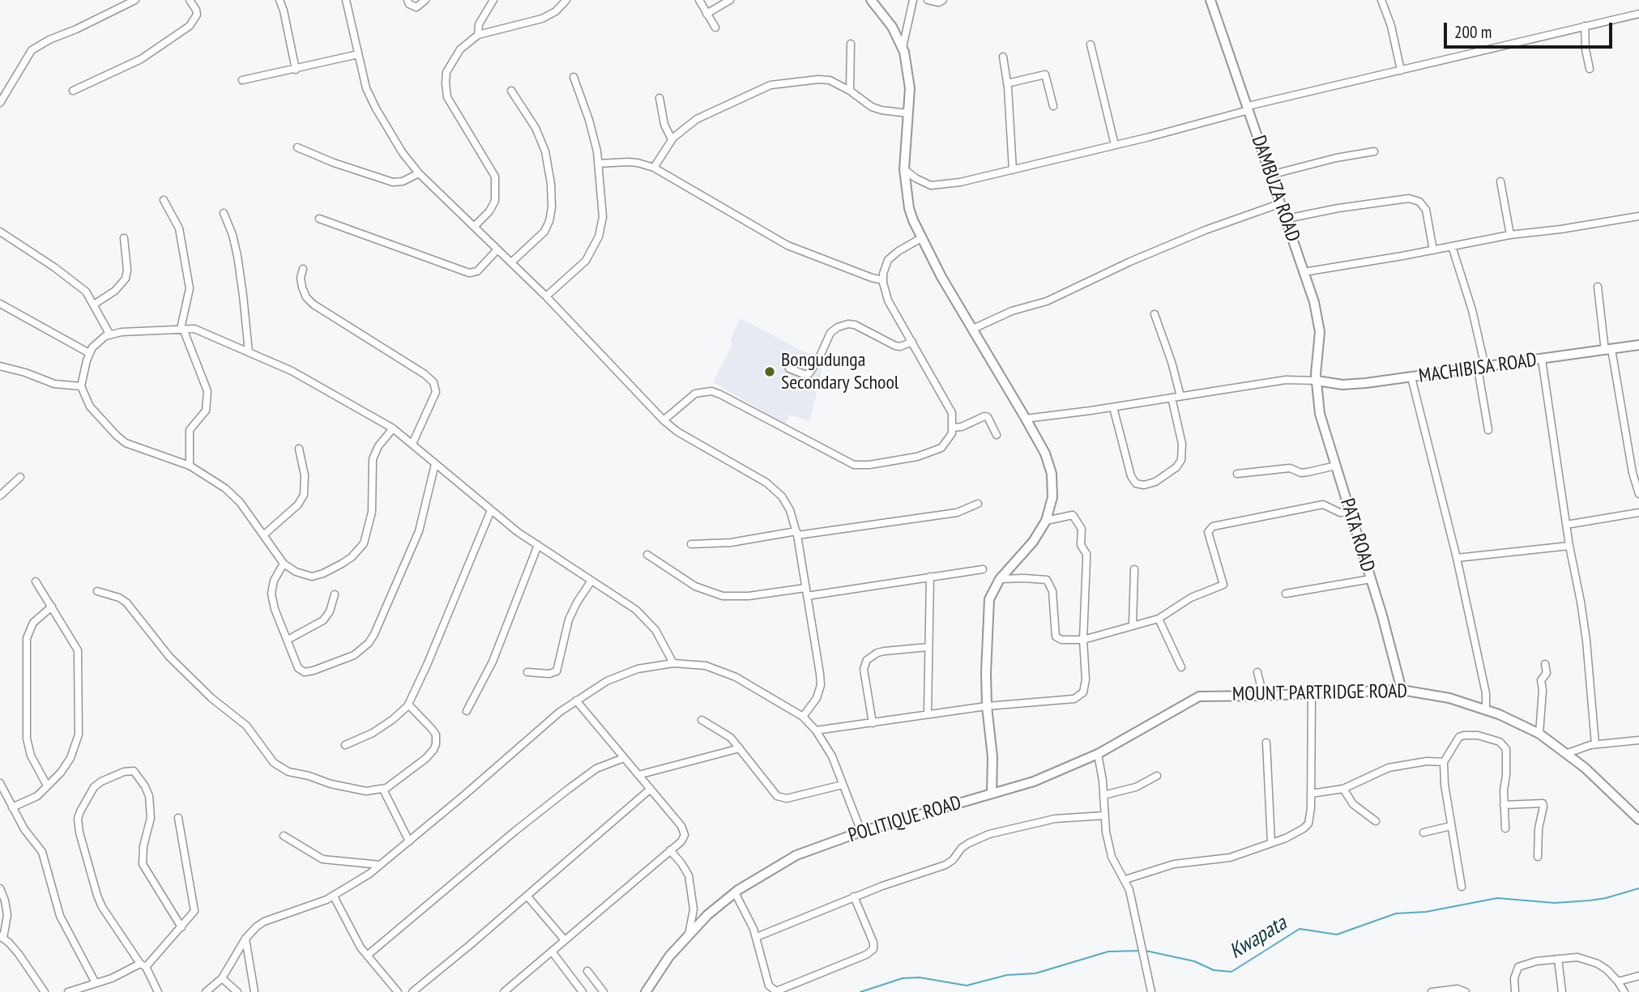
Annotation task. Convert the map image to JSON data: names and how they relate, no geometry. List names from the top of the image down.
{
  "streets": {
    "street": [
      "DAMBUZA ROAD",
      "MACHIBISA ROAD",
      "PATA ROAD",
      "MOUNT PARTRIDGE ROAD",
      "POLITIQUE ROAD"
    ]
  },
  "crossings": [
    ["DAMBUZA ROAD", "MACHIBISA ROAD"],
    ["DAMBUZA ROAD", "PATA ROAD"],
    ["MACHIBISA ROAD", "PATA ROAD"],
    ["PATA ROAD", "MOUNT PARTRIDGE ROAD"],
    ["MOUNT PARTRIDGE ROAD", "POLITIQUE ROAD"]
  ],
  "water": ["Kwapata"],
  "places": ["Bongudunga Secondary School"],
  "scale_bar": "200 m"
}
